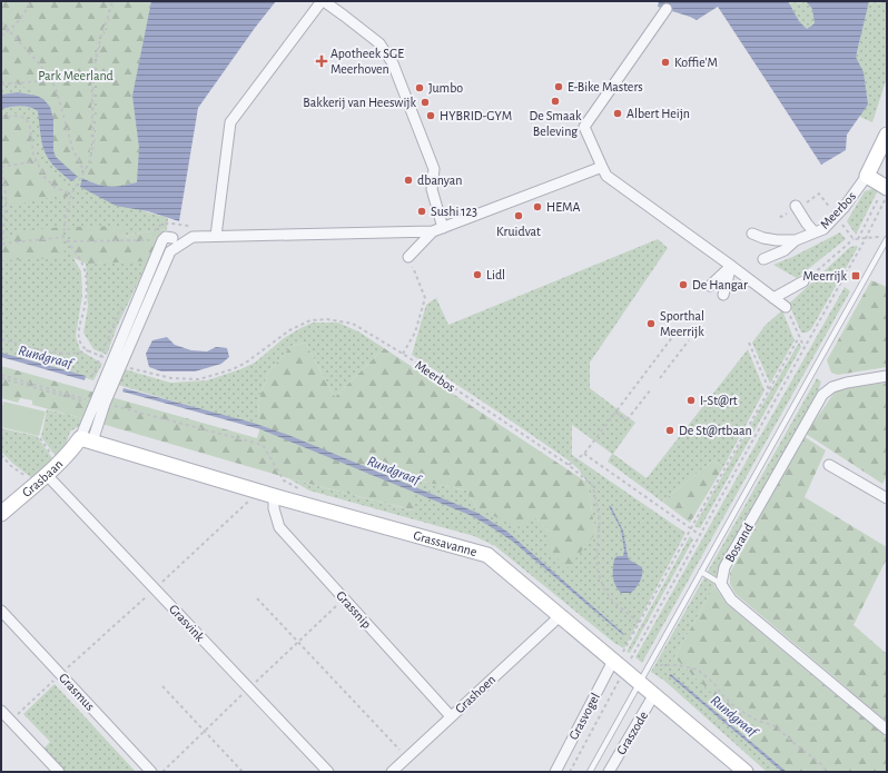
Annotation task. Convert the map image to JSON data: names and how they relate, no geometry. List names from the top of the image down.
{
  "streets": {
    "street": [
      "Meerbos",
      "Grasbaan",
      "Grassavanne",
      "Bosrand",
      "Grassnip",
      "Grasvink",
      "Grasmus",
      "Grashoen",
      "Grasvogel",
      "Graszode"
    ]
  },
  "crossings": [
    ["Grasbaan", "Grassavanne"],
    ["Grasbaan", "Grasvink"],
    ["Grassavanne", "Grassnip"],
    ["Grassavanne", "Grashoen"],
    ["Grassavanne", "Grasvogel"],
    ["Grassavanne", "Graszode"],
    ["Grassnip", "Grashoen"]
  ],
  "water": ["Rundgraaf"],
  "parks": ["Park Meerland"],
  "places": {
    "health": ["Apotheek SGE Meerhoven"],
    "other": [
      "Koffie'M",
      "E-Bike Masters",
      "Jumbo",
      "De Smaak Beleving",
      "Bakkerij van Heeswijk",
      "Albert Heijn",
      "HYBRID-GYM",
      "dbanyan",
      "HEMA",
      "Sushi 123",
      "Kruidvat",
      "Lidl",
      "De Hangar",
      "Sporthal Meerrijk",
      "I-St@rt",
      "De St@rtbaan"
    ],
    "transit": ["Meerrijk"]
  }
}
